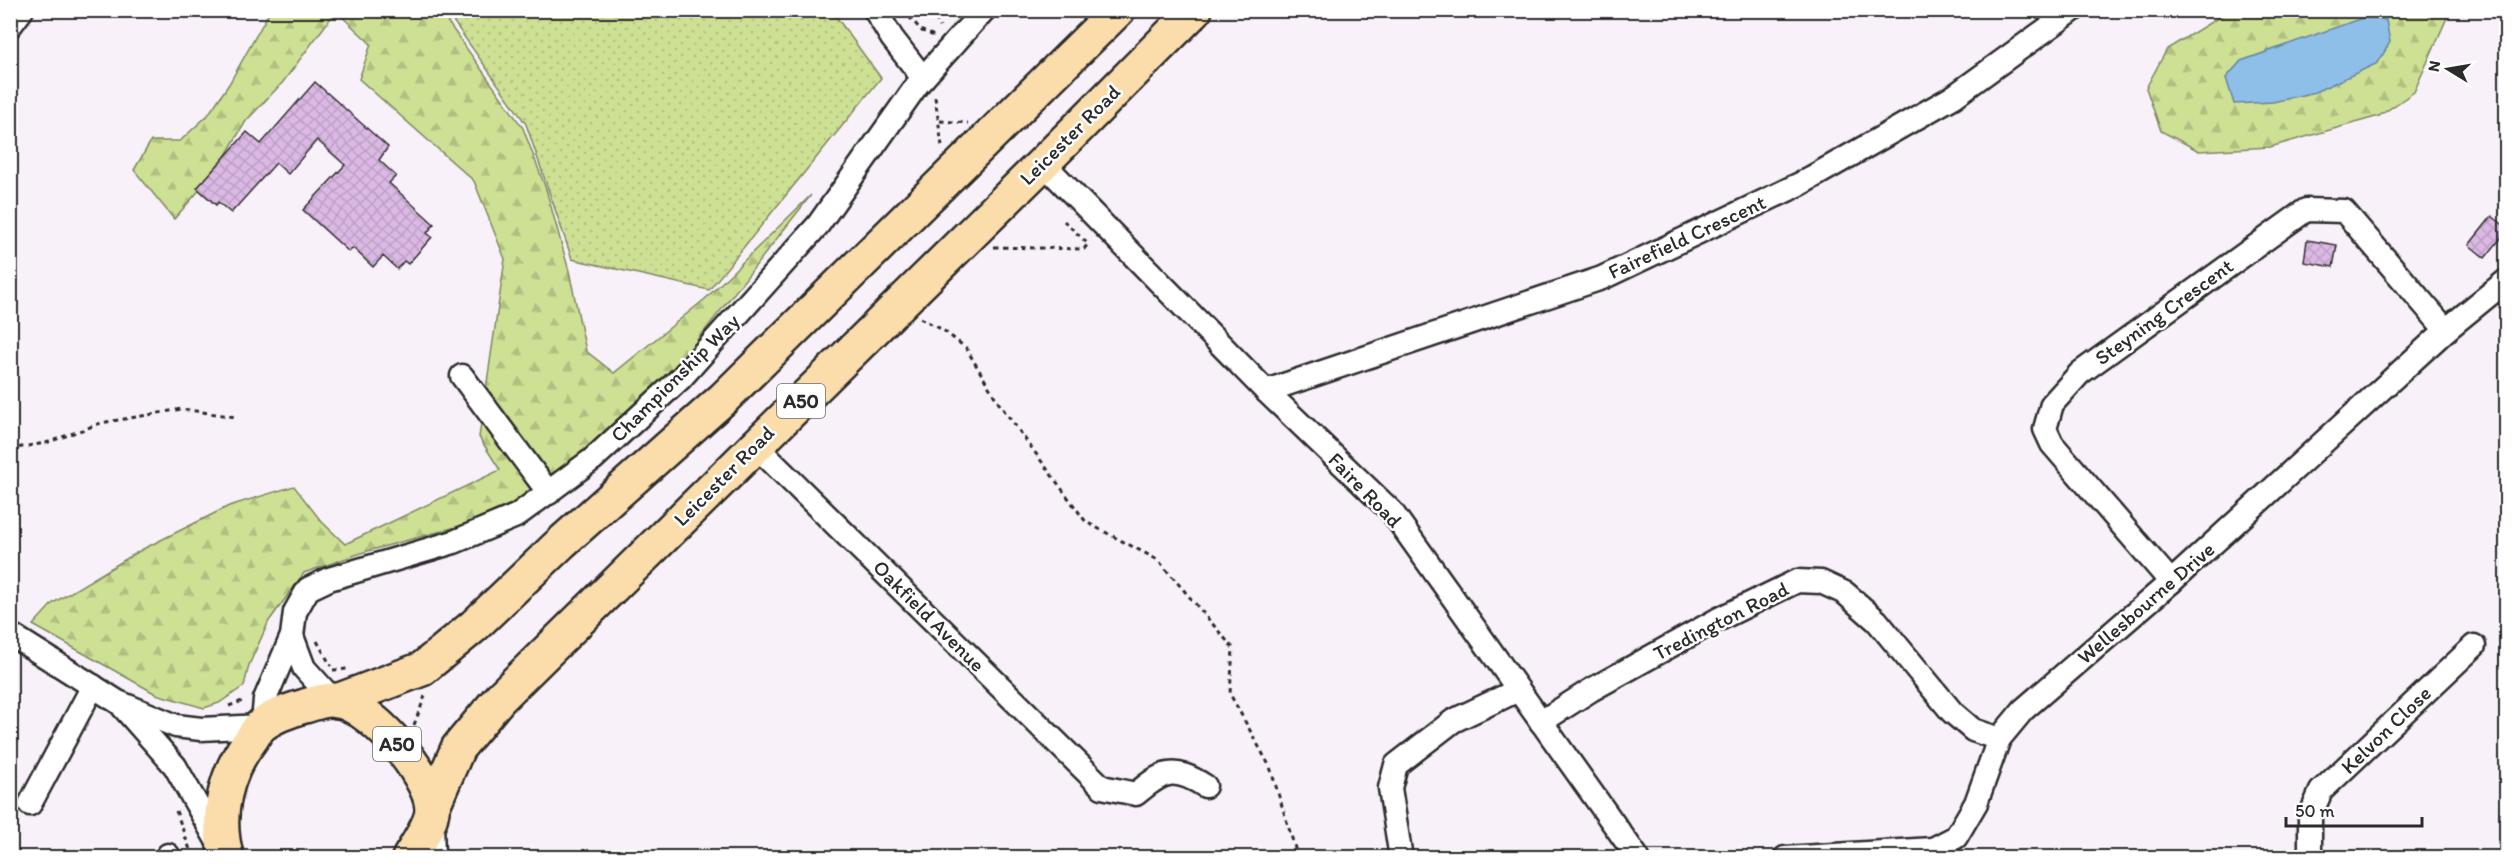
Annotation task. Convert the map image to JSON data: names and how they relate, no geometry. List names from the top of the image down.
{
  "streets": {
    "highway": ["Leicester Road", "A50"],
    "street": [
      "Fairefield Crescent",
      "Steyning Crescent",
      "Championship Way",
      "Faire Road",
      "Wellesbourne Drive",
      "Oakfield Avenue",
      "Tredington Road",
      "Kelvon Close"
    ]
  },
  "crossings": [
    ["Leicester Road", "A50"],
    ["Leicester Road", "Faire Road"],
    ["Leicester Road", "Oakfield Avenue"],
    ["Fairefield Crescent", "Faire Road"],
    ["Steyning Crescent", "Wellesbourne Drive"],
    ["Championship Way", "A50"],
    ["Faire Road", "Tredington Road"],
    ["Wellesbourne Drive", "Tredington Road"]
  ],
  "scale_bar": "50 m",
  "north": "left"
}
